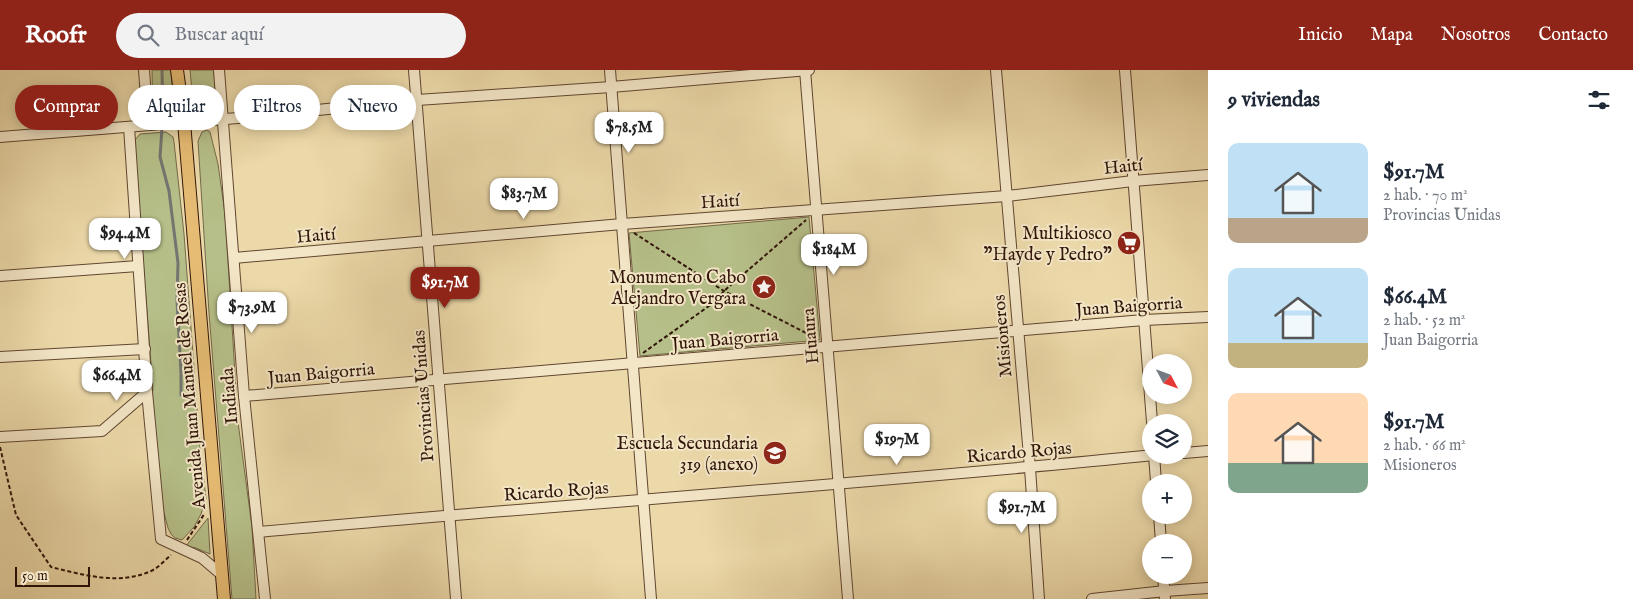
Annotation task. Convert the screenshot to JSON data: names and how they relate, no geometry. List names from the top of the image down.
{
  "streets": {
    "main road": ["Avenida Juan Manuel de Rosas"],
    "street": [
      "Haití",
      "Juan Baigorria",
      "Huaura",
      "Misioneros",
      "Indiada",
      "Provincias Unidas",
      "Ricardo Rojas"
    ]
  },
  "crossings": [
    ["Haití", "Huaura"],
    ["Haití", "Misioneros"],
    ["Haití", "Indiada"],
    ["Haití", "Provincias Unidas"],
    ["Juan Baigorria", "Huaura"],
    ["Juan Baigorria", "Misioneros"],
    ["Juan Baigorria", "Indiada"],
    ["Juan Baigorria", "Provincias Unidas"],
    ["Huaura", "Ricardo Rojas"],
    ["Misioneros", "Ricardo Rojas"],
    ["Indiada", "Ricardo Rojas"],
    ["Provincias Unidas", "Ricardo Rojas"]
  ],
  "places": {
    "supermarket": ["Multikiosco \"Hayde y Pedro\""],
    "place": ["Monumento Cabo Alejandro Vergara"],
    "school or university": ["Escuela Secundaria 319 (anexo)"]
  },
  "scale_bar": "50 m",
  "north": "bottom right",
  "page": {
    "header": "Roofr",
    "search": "Buscar aquí",
    "nav": [
      "Inicio",
      "Mapa",
      "Nosotros",
      "Contacto"
    ],
    "heading": "9 viviendas",
    "chip": [
      "Comprar",
      "Alquilar",
      "Filtros",
      "Nuevo"
    ],
    "price": [
      "$78.5M",
      "$83.7M",
      "$94.4M",
      "$184M",
      "$91.7M",
      "$73.9M",
      "$66.4M",
      "$197M",
      "$91.7M"
    ],
    "list": [
      {
        "name": "$91.7M",
        "note": "2 hab. · 70 m² · Provincias Unidas"
      },
      {
        "name": "$66.4M",
        "note": "2 hab. · 52 m² · Juan Baigorria"
      },
      {
        "name": "$91.7M",
        "note": "2 hab. · 66 m² · Misioneros"
      }
    ],
    "map_buttons": ["+", "−"],
    "scale": "50 m"
  }
}
